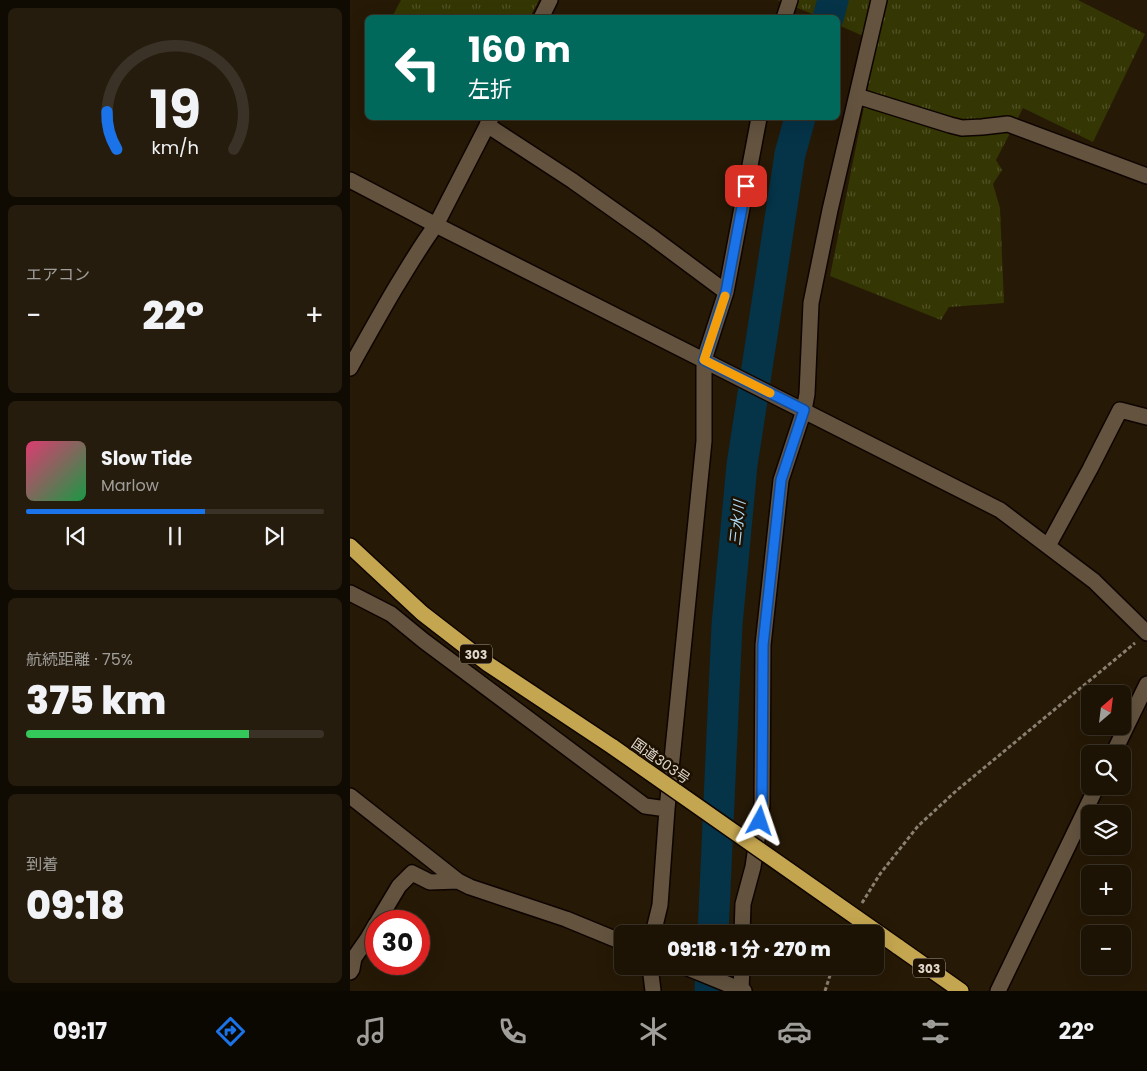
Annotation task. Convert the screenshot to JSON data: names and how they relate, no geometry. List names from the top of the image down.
{
  "streets": {
    "highway": ["303", "国道303号"]
  },
  "water": ["三水川"],
  "north": "top right",
  "page": {
    "turn": ["160 m", "左折"],
    "tile": [
      "エアコン",
      ["航続距離 · 75%", "375 km"],
      ["到着", "09:18"]
    ],
    "heat": ["−", "22°", "+"],
    "song": ["Slow Tide", "Marlow"],
    "map_buttons": ["+", "−"],
    "limit": "30",
    "trip": "09:18 · 1 分 · 270 m",
    "tabs": ["09:17", "22°"],
    "gauge": ["19", "km/h"]
  }
}
